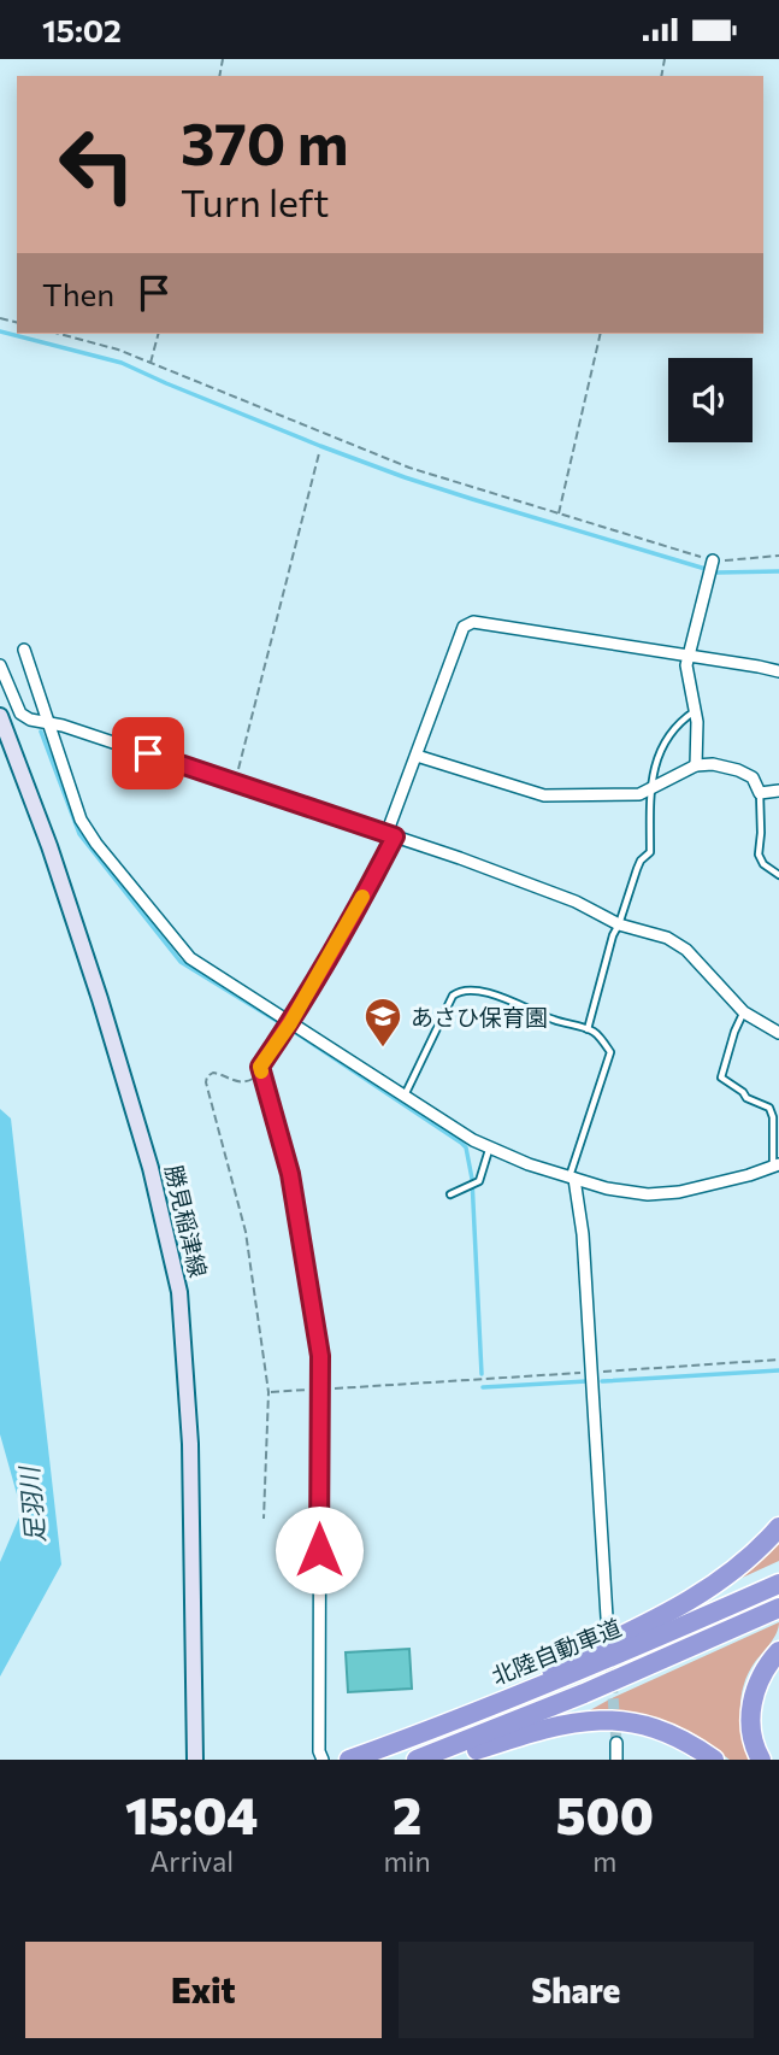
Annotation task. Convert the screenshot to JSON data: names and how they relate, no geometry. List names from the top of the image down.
{
  "streets": {
    "highway": ["北陸自動車道"],
    "main road": ["勝見稲津線"]
  },
  "water": ["足羽川"],
  "places": {
    "school or university": ["あさひ保育園"]
  },
  "page": {
    "status": "15:02",
    "turn": ["370 m", "Turn left"],
    "then": "Then",
    "eta": [
      "15:04",
      "Arrival",
      "2",
      "min",
      "500",
      "m"
    ],
    "buttons": ["Exit", "Share"]
  }
}
